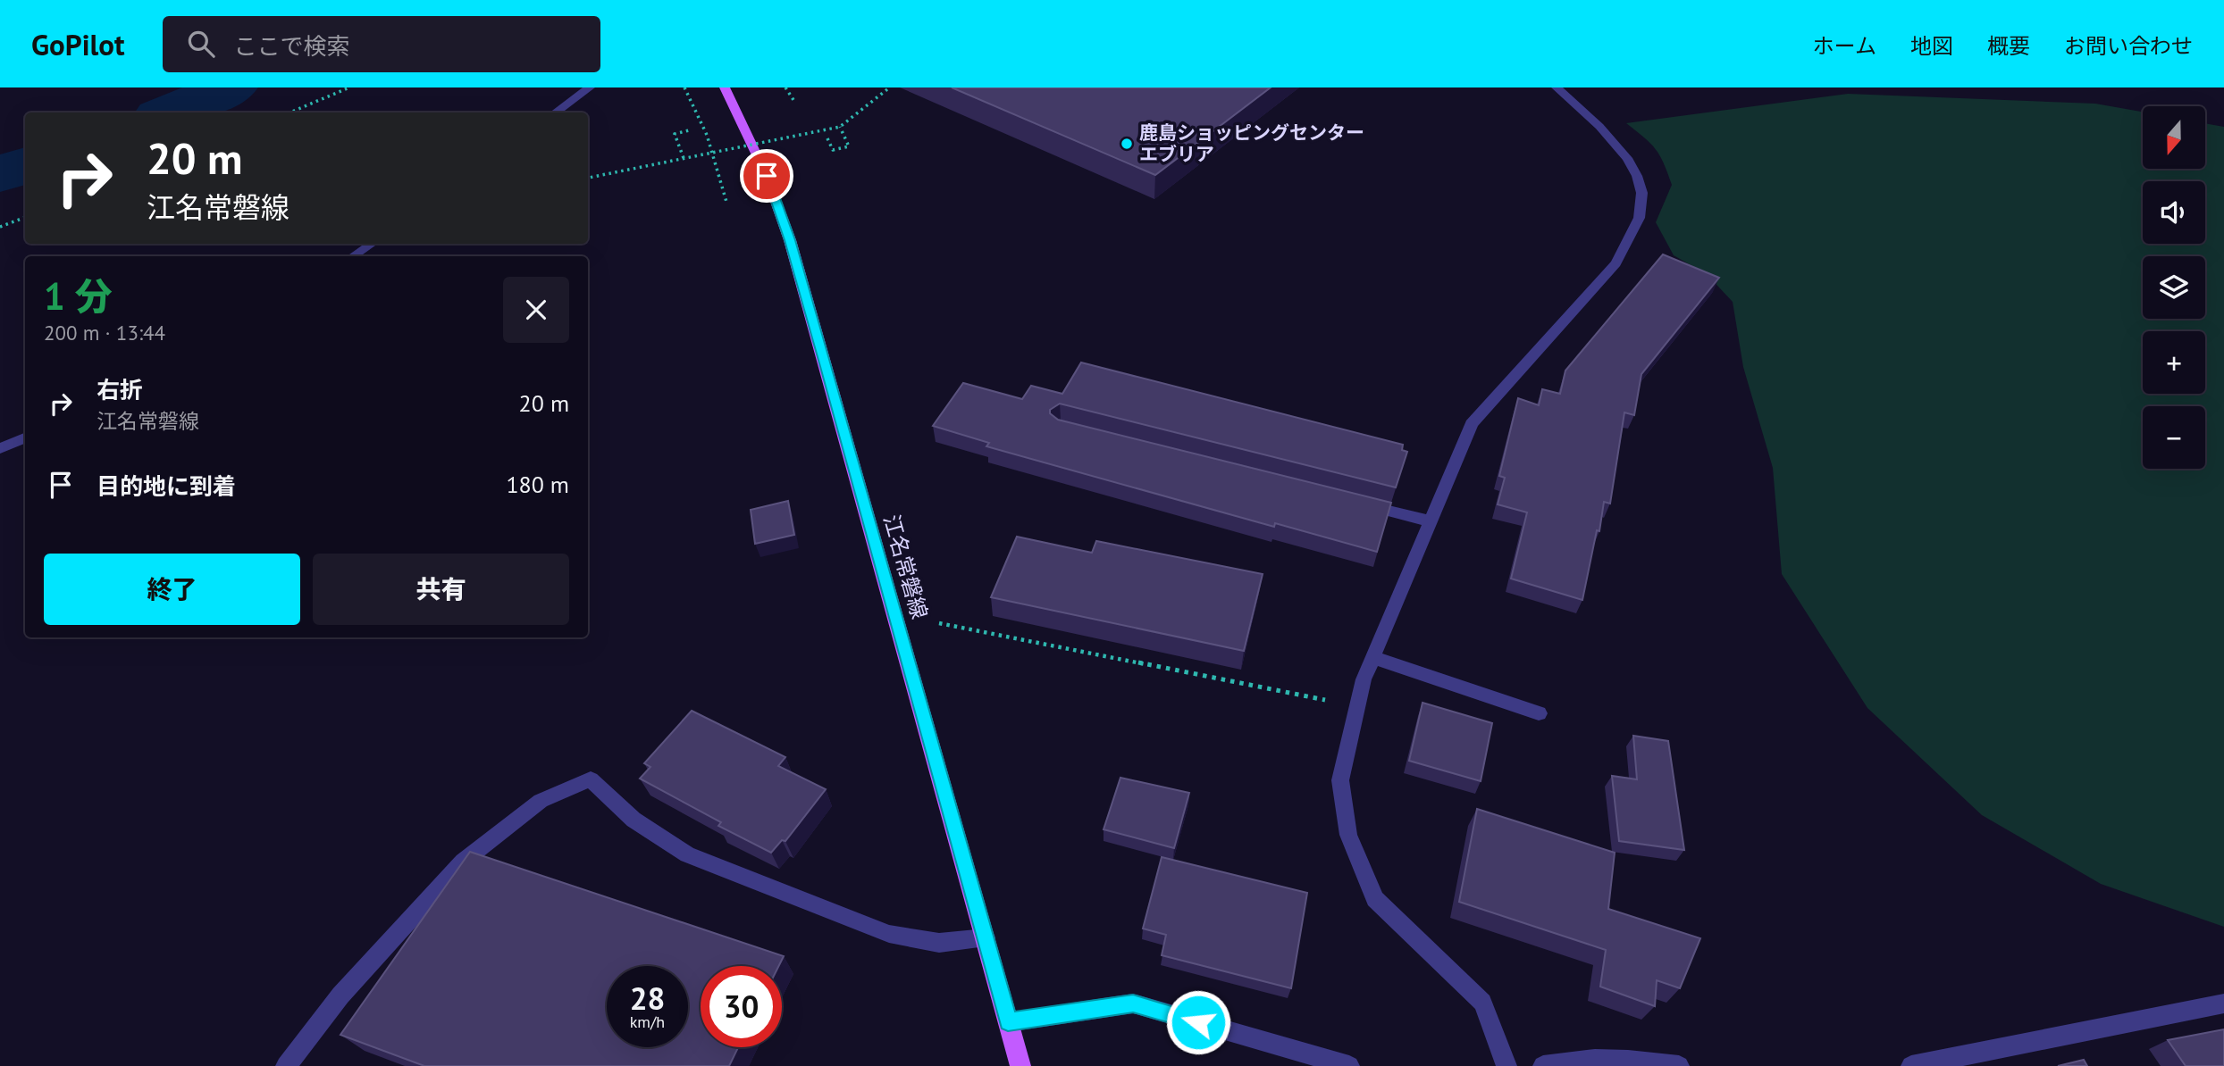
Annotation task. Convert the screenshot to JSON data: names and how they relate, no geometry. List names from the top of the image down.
{
  "streets": {
    "main road": ["江名常磐線"]
  },
  "places": ["鹿島ショッピングセンター エブリア"],
  "north": "bottom",
  "page": {
    "header": "GoPilot",
    "search": "ここで検索",
    "nav": [
      "ホーム",
      "地図",
      "概要",
      "お問い合わせ"
    ],
    "map_buttons": ["+", "−"],
    "turn": ["20 m", "江名常磐線"],
    "heading": ["1 分", "200 m · 13:44"],
    "list": [
      {
        "name": "右折",
        "note": "江名常磐線",
        "value": "20 m"
      },
      {
        "name": "目的地に到着",
        "value": "180 m"
      }
    ],
    "buttons": ["終了", "共有"],
    "speed": "28 km/h",
    "limit": "30"
  }
}
